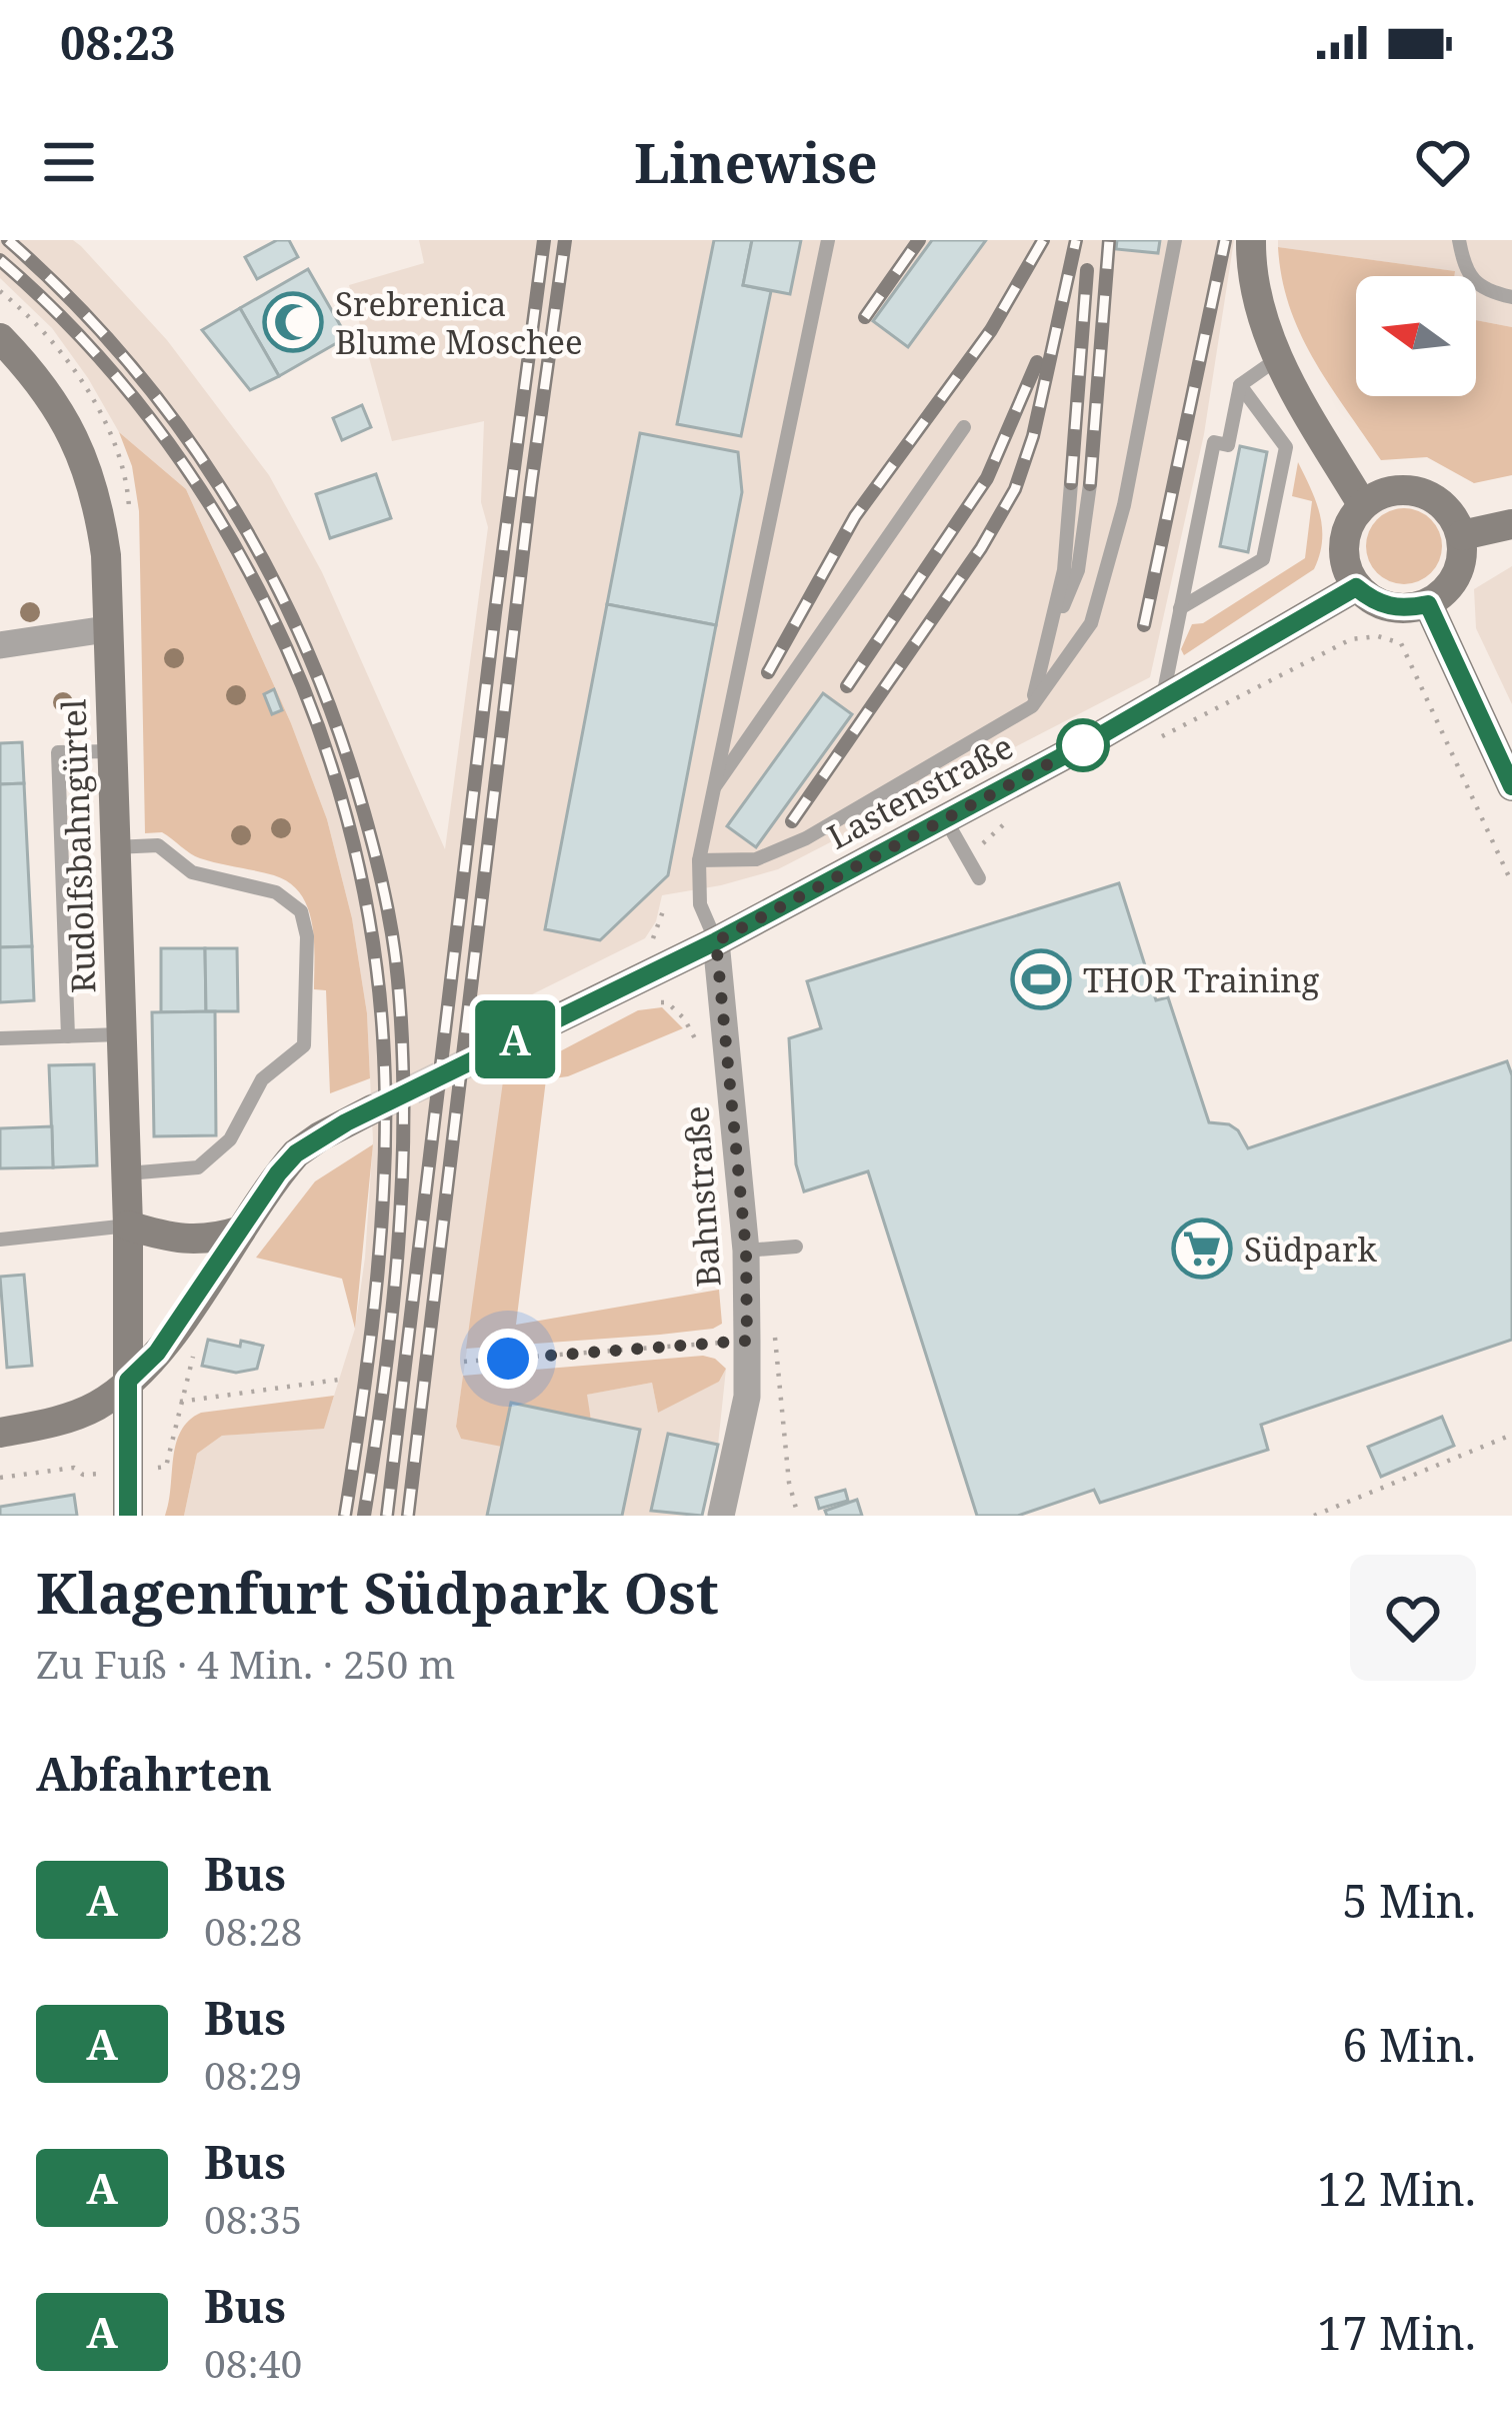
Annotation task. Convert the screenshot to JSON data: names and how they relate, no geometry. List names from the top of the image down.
{
  "streets": {
    "street": ["Lastenstraße", "Rudolfsbahngürtel", "Bahnstraße"]
  },
  "crossings": [
    ["Lastenstraße", "Bahnstraße"]
  ],
  "places": {
    "mosque": ["Srebrenica Blume Moschee"],
    "sports": ["THOR Training"],
    "supermarket": ["Südpark"]
  },
  "lines": ["bus line A"],
  "north": "left",
  "page": {
    "status": "08:23",
    "header": "Linewise",
    "on_map": "A",
    "heading": [
      ["Klagenfurt Südpark Ost", "Zu Fuß · 4 Min. · 250 m"],
      "Abfahrten"
    ],
    "list": [
      {
        "mark": "A",
        "name": "Bus",
        "note": "08:28",
        "value": "5 Min."
      },
      {
        "mark": "A",
        "name": "Bus",
        "note": "08:29",
        "value": "6 Min."
      },
      {
        "mark": "A",
        "name": "Bus",
        "note": "08:35",
        "value": "12 Min."
      },
      {
        "mark": "A",
        "name": "Bus",
        "note": "08:40",
        "value": "17 Min."
      }
    ]
  }
}
